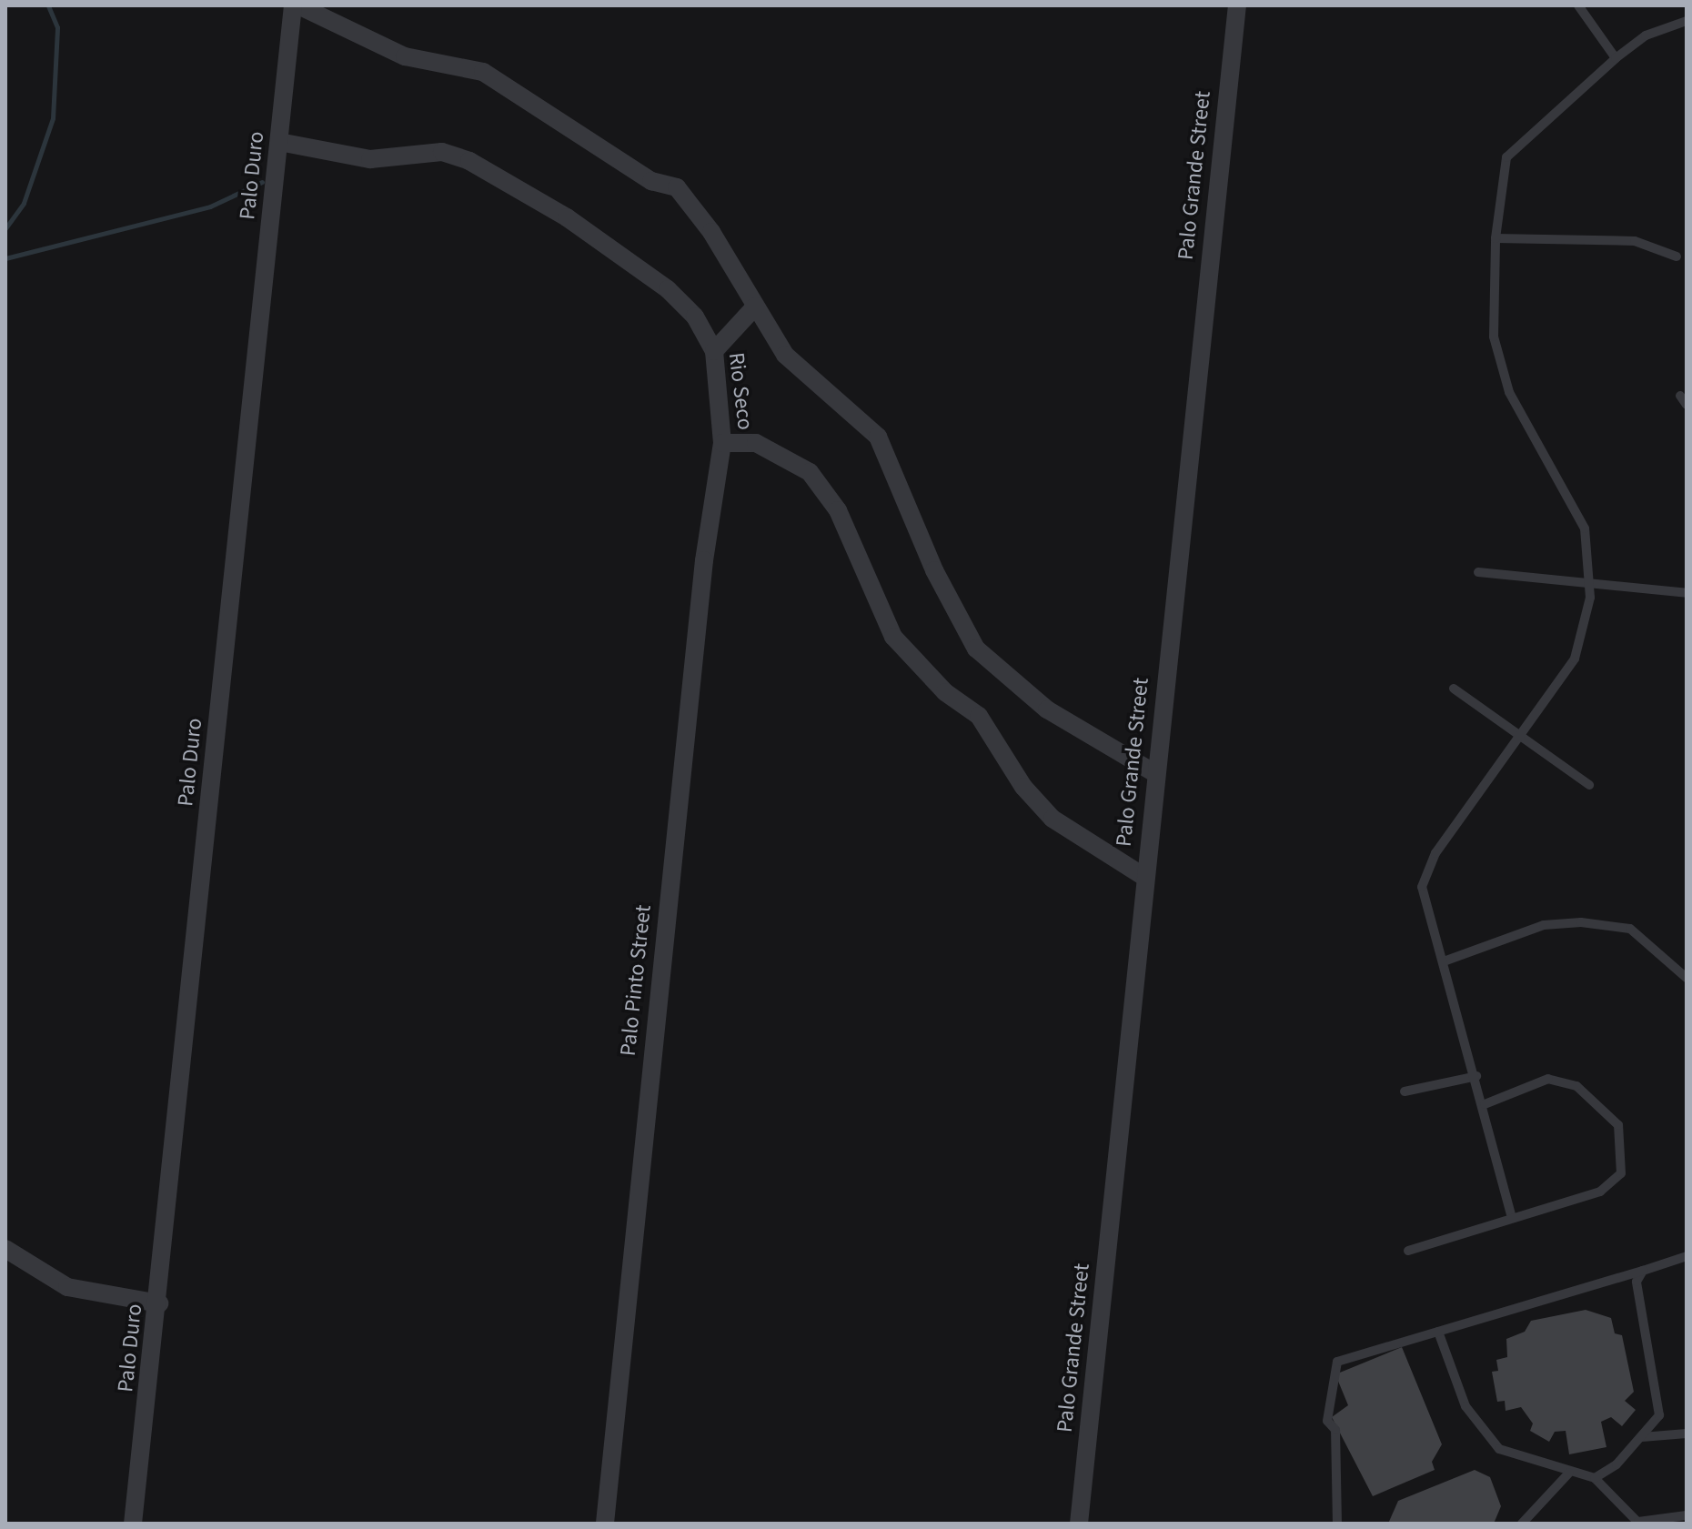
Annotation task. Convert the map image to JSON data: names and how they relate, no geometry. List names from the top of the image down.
{
  "streets": {
    "street": [
      "Palo Duro",
      "Palo Grande Street",
      "Rio Seco",
      "Palo Pinto Street"
    ]
  },
  "crossings": [
    ["Palo Duro", "Rio Seco"],
    ["Palo Grande Street", "Rio Seco"],
    ["Rio Seco", "Palo Pinto Street"]
  ]
}
